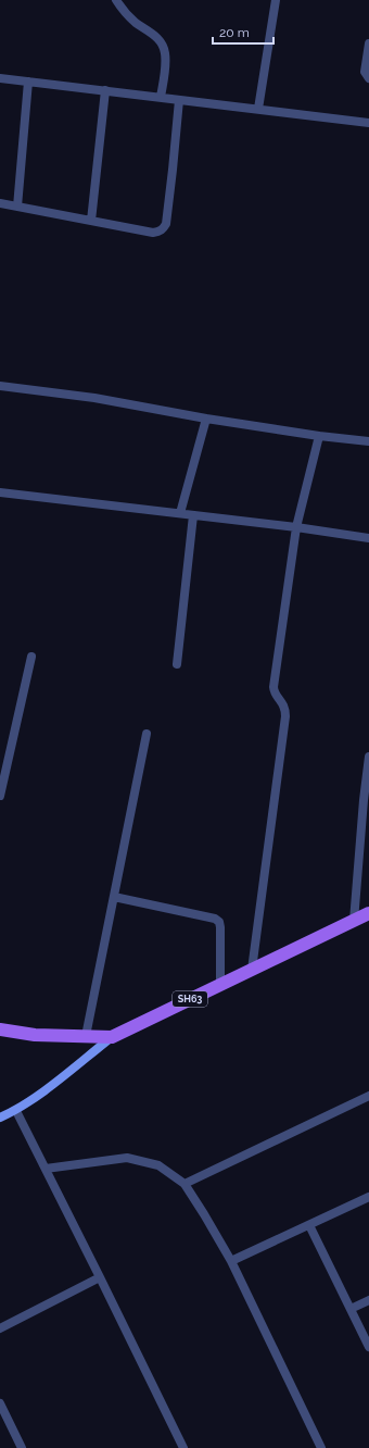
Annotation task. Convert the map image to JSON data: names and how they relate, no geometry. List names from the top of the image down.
{
  "streets": {
    "main road": ["SH63"]
  },
  "scale_bar": "20 m"
}
